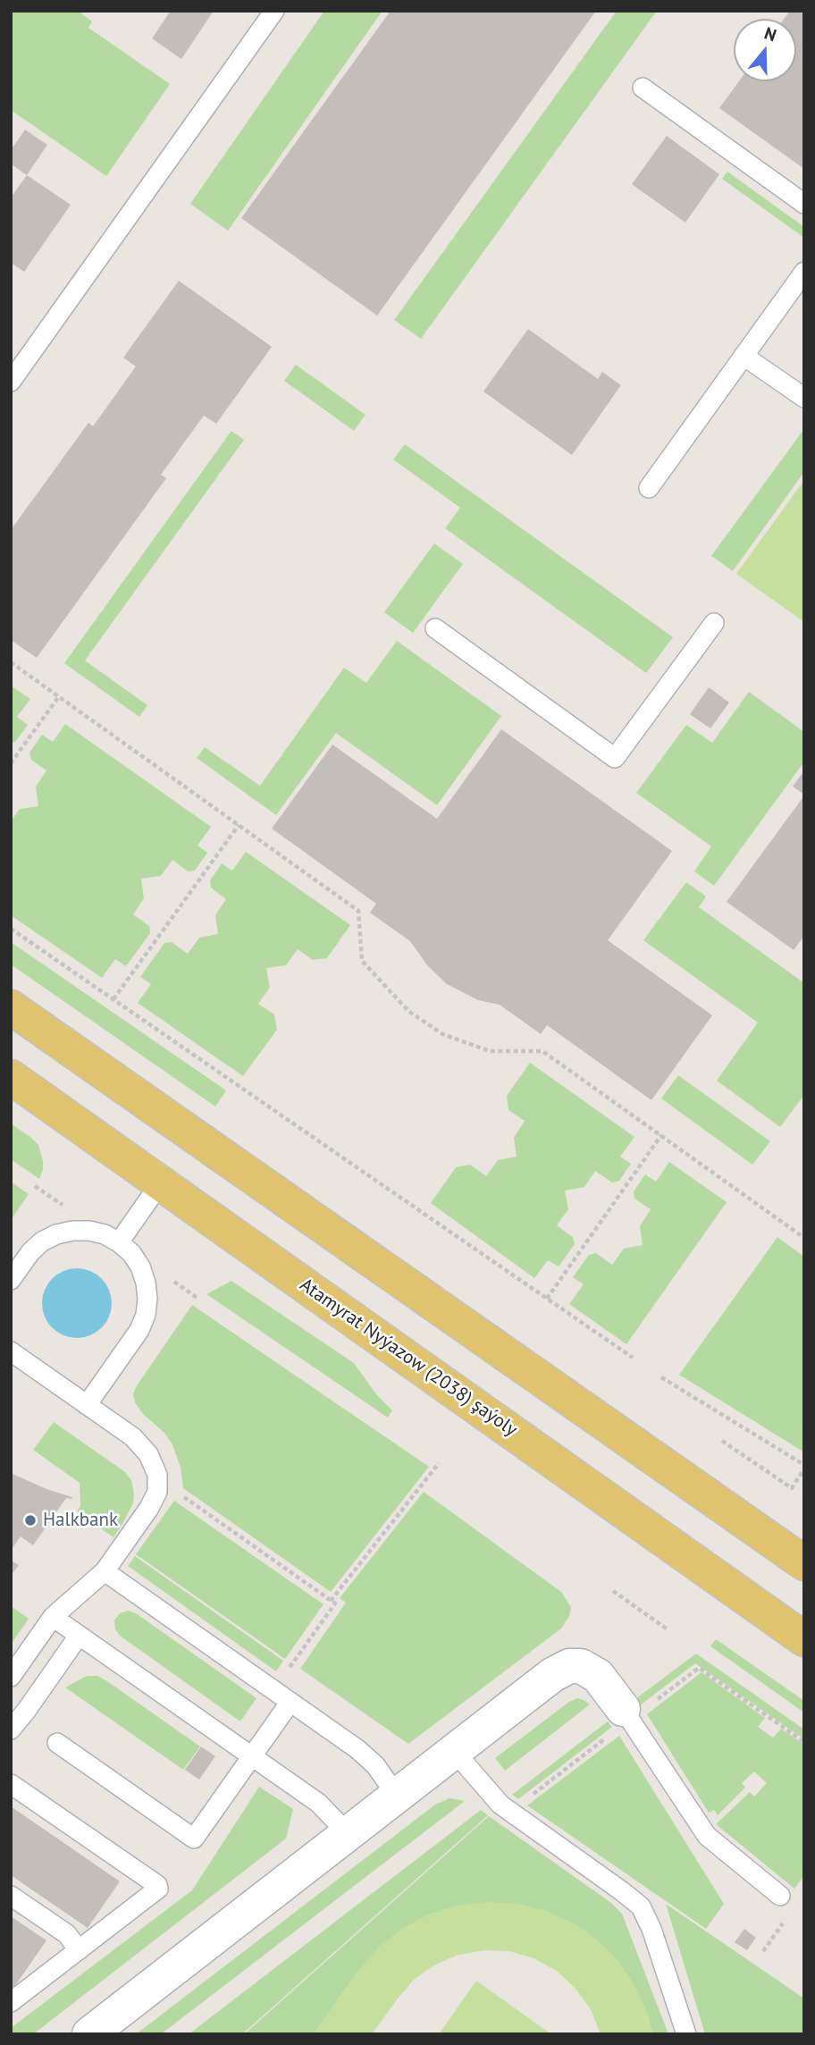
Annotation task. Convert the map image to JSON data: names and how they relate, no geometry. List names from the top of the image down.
{
  "streets": {
    "main road": ["Atamyrat Nyýazow (2038) şaýoly"]
  },
  "places": ["Halkbank"],
  "north": "top"
}
